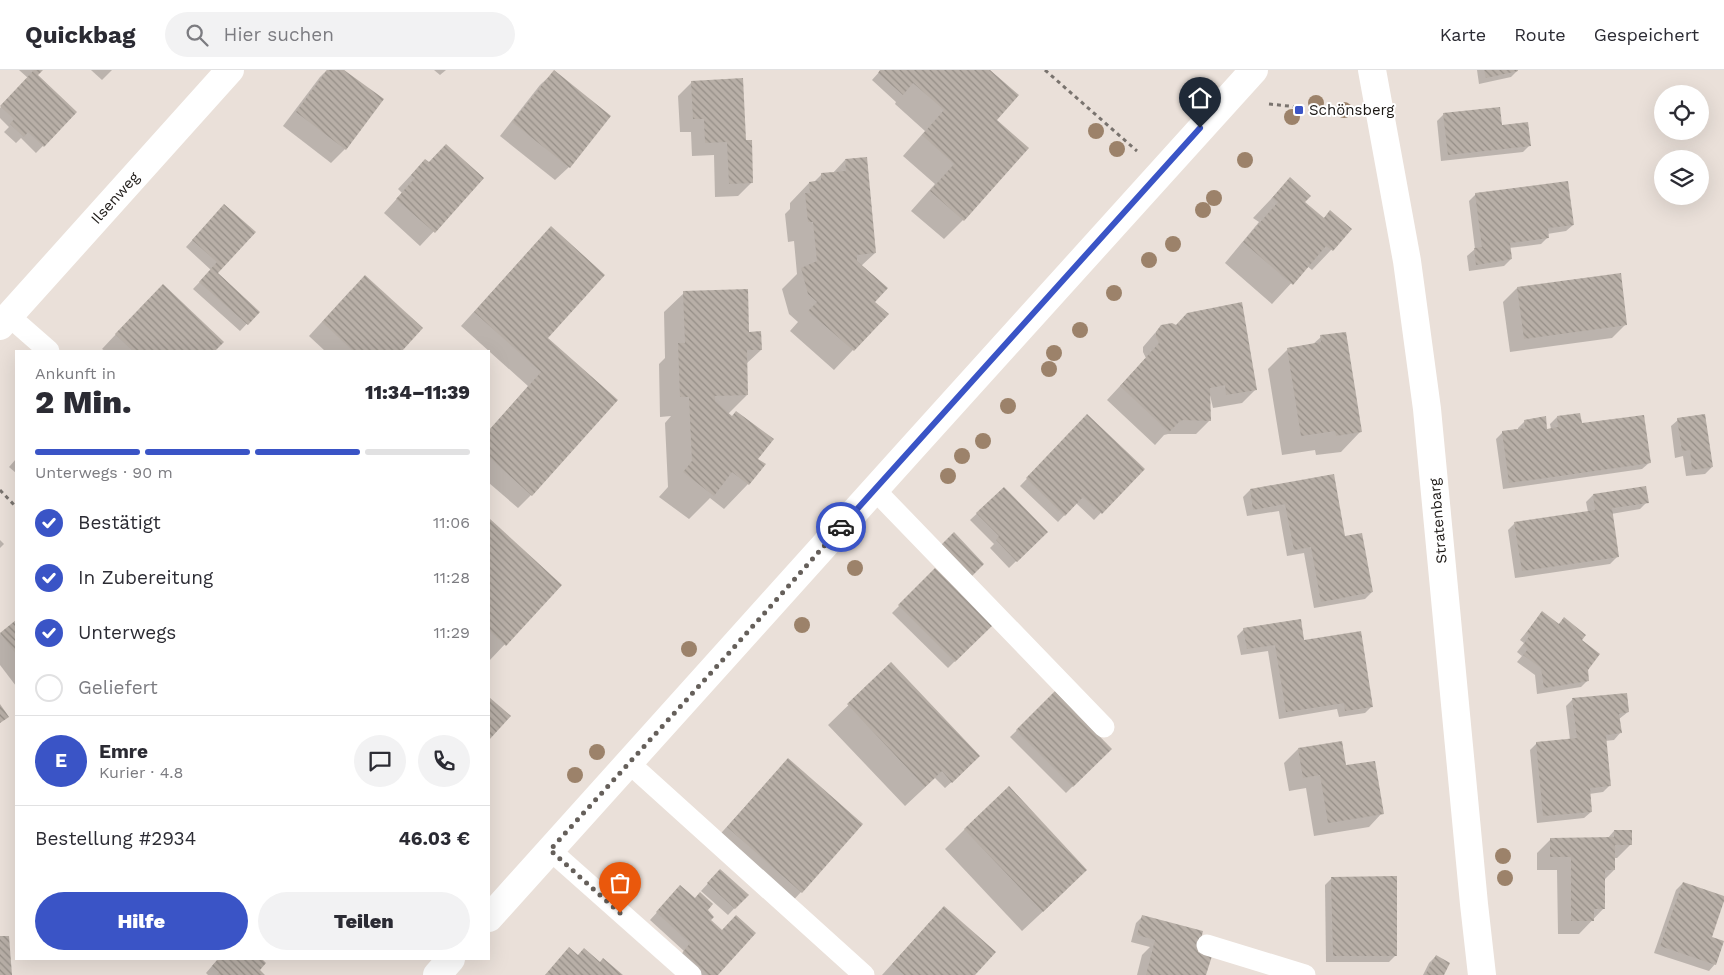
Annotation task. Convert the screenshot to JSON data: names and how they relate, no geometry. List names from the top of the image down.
{
  "streets": {
    "street": ["Ilsenweg", "Stratenbarg"]
  },
  "places": {
    "transit": ["Schönsberg"]
  },
  "page": {
    "header": "Quickbag",
    "search": "Hier suchen",
    "nav": ["Karte", "Route", "Gespeichert"],
    "heading": ["2 Min.", "Ankunft in", "11:34–11:39"],
    "panel": [
      "Emre",
      "Kurier · 4.8",
      "Bestellung #2934",
      "46.03 €"
    ],
    "bar": "Unterwegs · 90 m",
    "list": [
      ["Bestätigt", "11:06"],
      ["In Zubereitung", "11:28"],
      ["Unterwegs", "11:29"],
      "Geliefert"
    ],
    "round": "E",
    "buttons": ["Hilfe", "Teilen"]
  }
}
